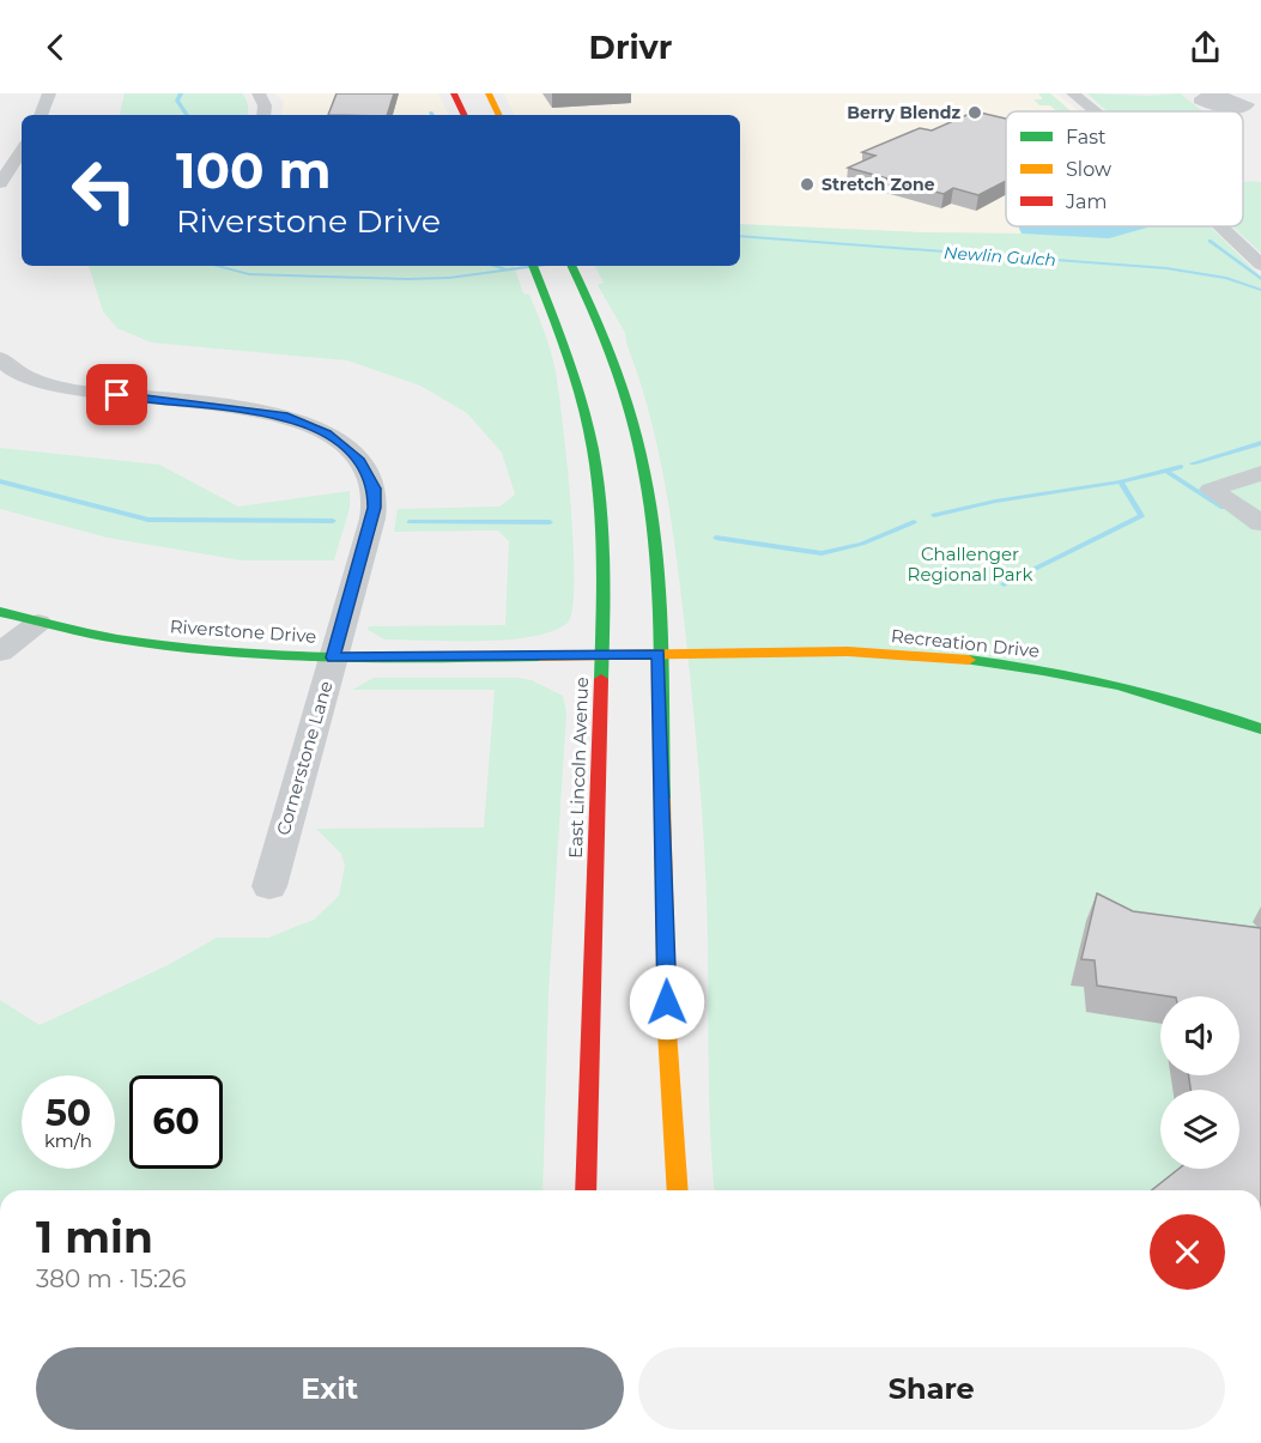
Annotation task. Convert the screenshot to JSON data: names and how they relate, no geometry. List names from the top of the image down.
{
  "streets": {
    "main road": ["Riverstone Drive", "Recreation Drive", "East Lincoln Avenue"],
    "street": ["Cornerstone Lane"]
  },
  "crossings": [
    ["Riverstone Drive", "Recreation Drive"],
    ["Riverstone Drive", "Cornerstone Lane"],
    ["Riverstone Drive", "East Lincoln Avenue"]
  ],
  "water": ["Newlin Gulch"],
  "parks": ["Challenger Regional Park"],
  "places": ["Berry Blendz", "Stretch Zone"],
  "legend": ["Fast", "Slow", "Jam"],
  "page": {
    "header": "Drivr",
    "turn": ["100 m", "Riverstone Drive"],
    "speed": "50 km/h",
    "limit": "60",
    "heading": ["1 min", "380 m · 15:26"],
    "buttons": ["Exit", "Share"]
  }
}
